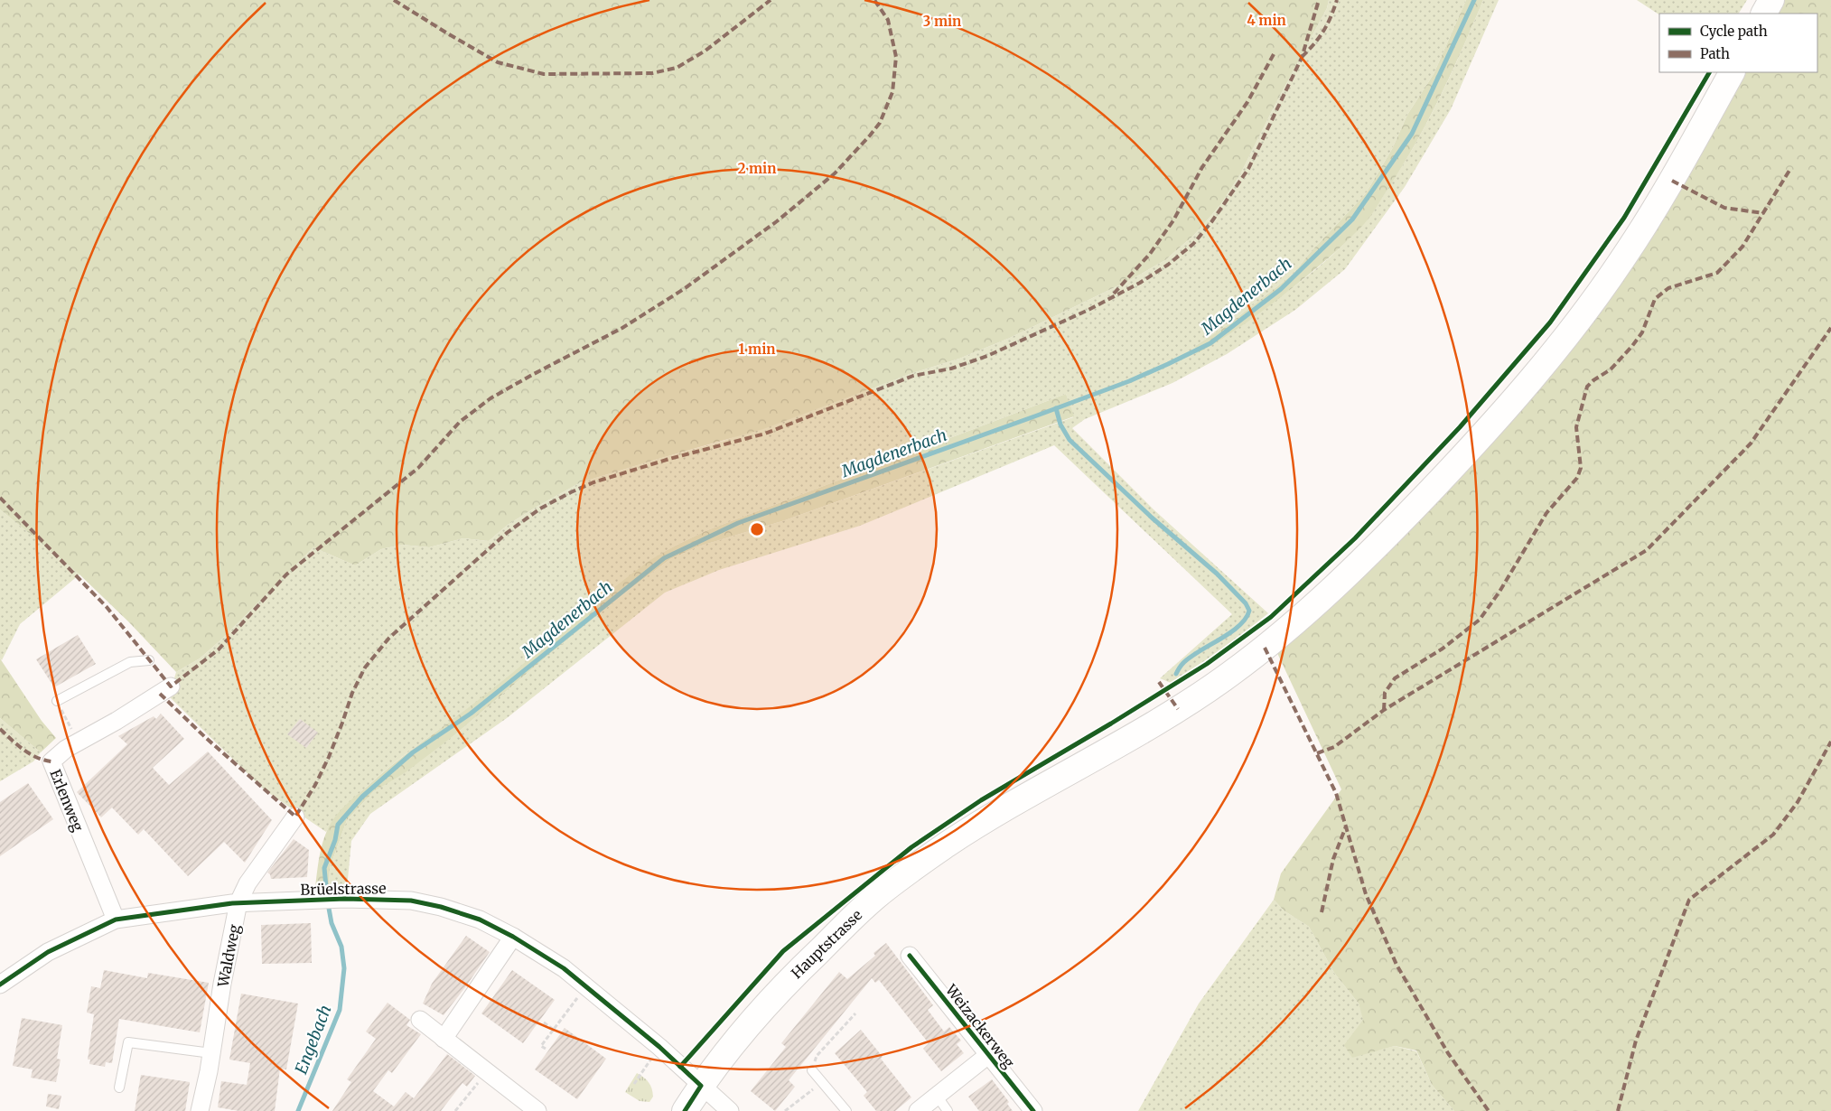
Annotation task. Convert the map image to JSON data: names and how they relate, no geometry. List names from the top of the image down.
{
  "streets": {
    "main road": ["Hauptstrasse"],
    "street": [
      "Erlenweg",
      "Brüelstrasse",
      "Waldweg",
      "Weizackerweg"
    ]
  },
  "crossings": [
    ["Erlenweg", "Brüelstrasse"],
    ["Brüelstrasse", "Hauptstrasse"],
    ["Brüelstrasse", "Waldweg"]
  ],
  "water": ["Magdenerbach", "Engebach"],
  "legend": ["Cycle path", "Path"],
  "rings": [
    "4 min",
    "3 min",
    "2 min",
    "1 min"
  ]
}
